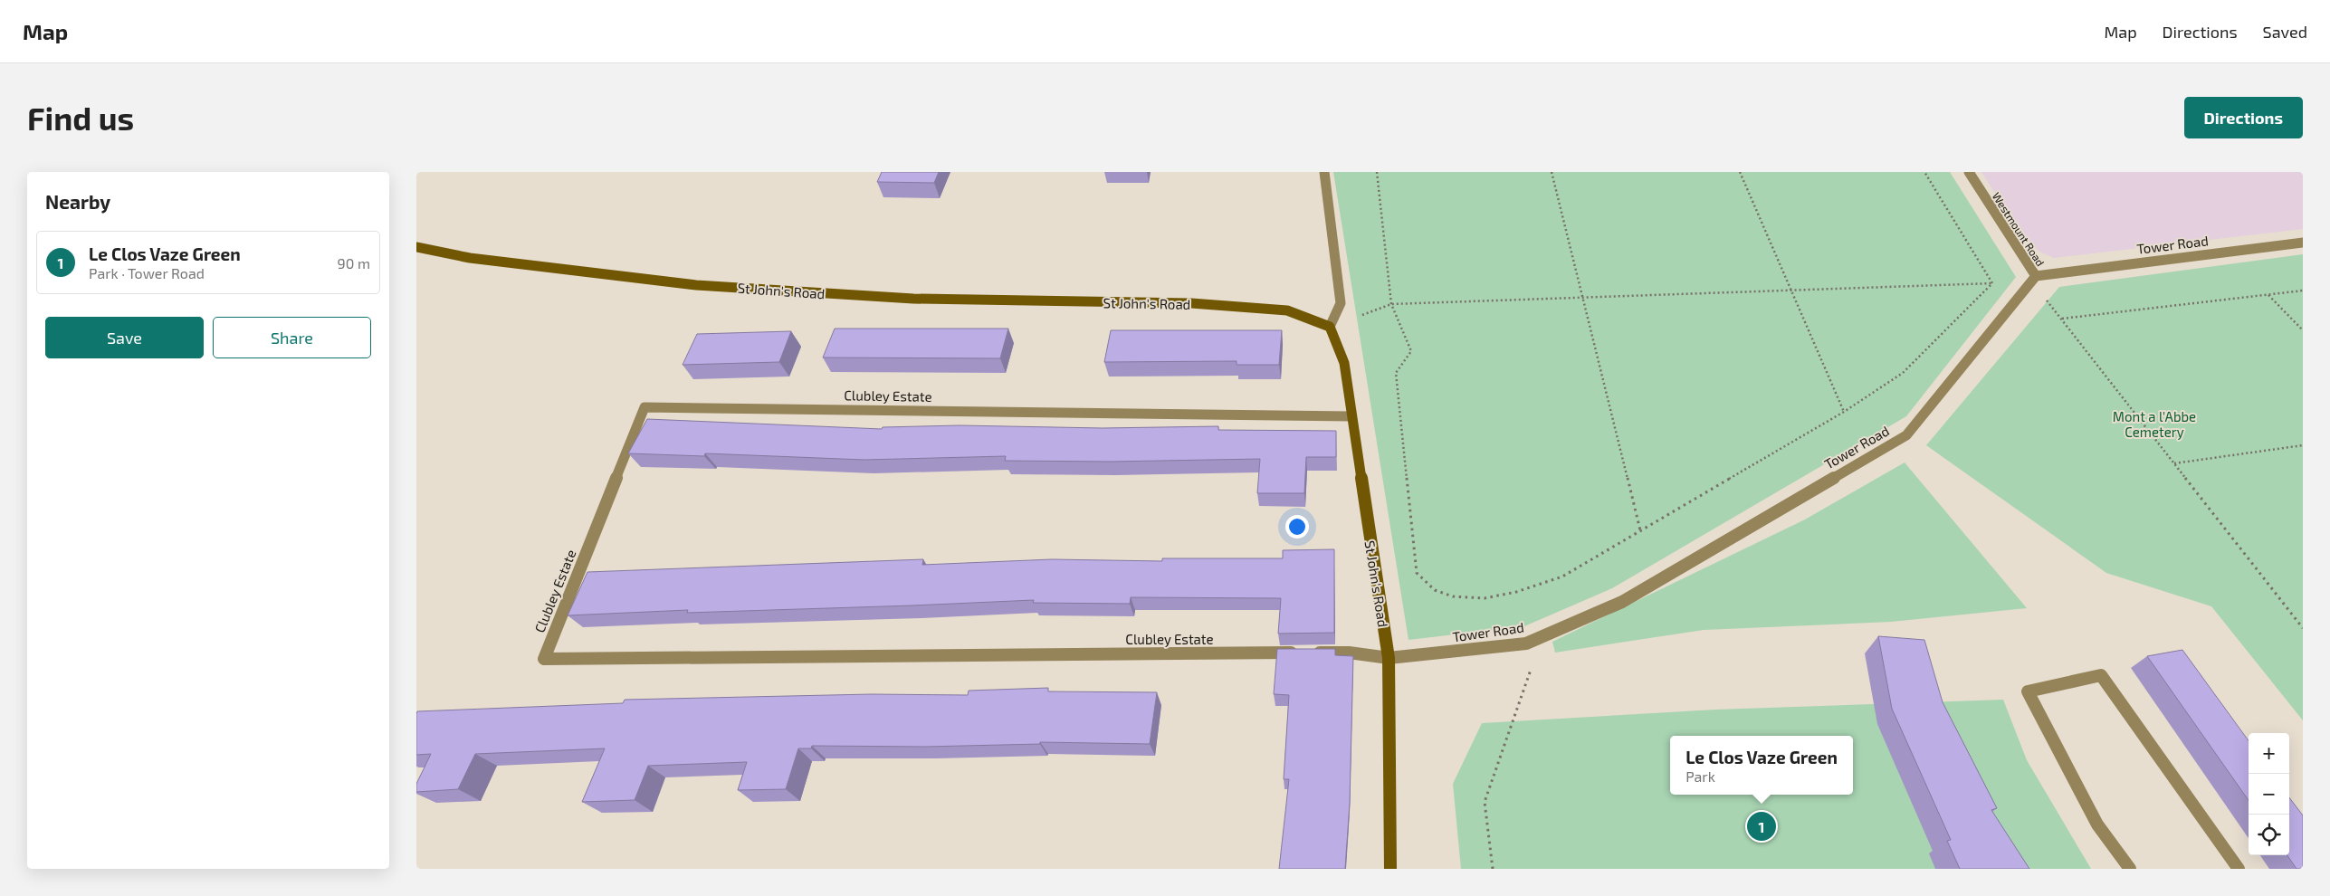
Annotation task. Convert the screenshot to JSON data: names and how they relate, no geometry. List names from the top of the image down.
{
  "streets": {
    "main road": ["St John's Road"],
    "street": ["Westmount Road", "Tower Road", "Clubley Estate"]
  },
  "crossings": [
    ["Westmount Road", "Tower Road"],
    ["Tower Road", "St John's Road"],
    ["Tower Road", "Clubley Estate"],
    ["St John's Road", "Clubley Estate"]
  ],
  "parks": ["Mont a l'Abbe Cemetery"],
  "page": {
    "header": "Map",
    "nav": ["Map", "Directions", "Saved"],
    "buttons": [
      "Directions",
      ["Save", "Share"]
    ],
    "title": "Find us",
    "heading": "Nearby",
    "list": [
      {
        "mark": "1",
        "name": "Le Clos Vaze Green",
        "note": "Park · Tower Road",
        "value": "90 m"
      }
    ],
    "map_buttons": ["+", "−"],
    "popup": ["Le Clos Vaze Green", "Park"],
    "pins": "1"
  }
}
